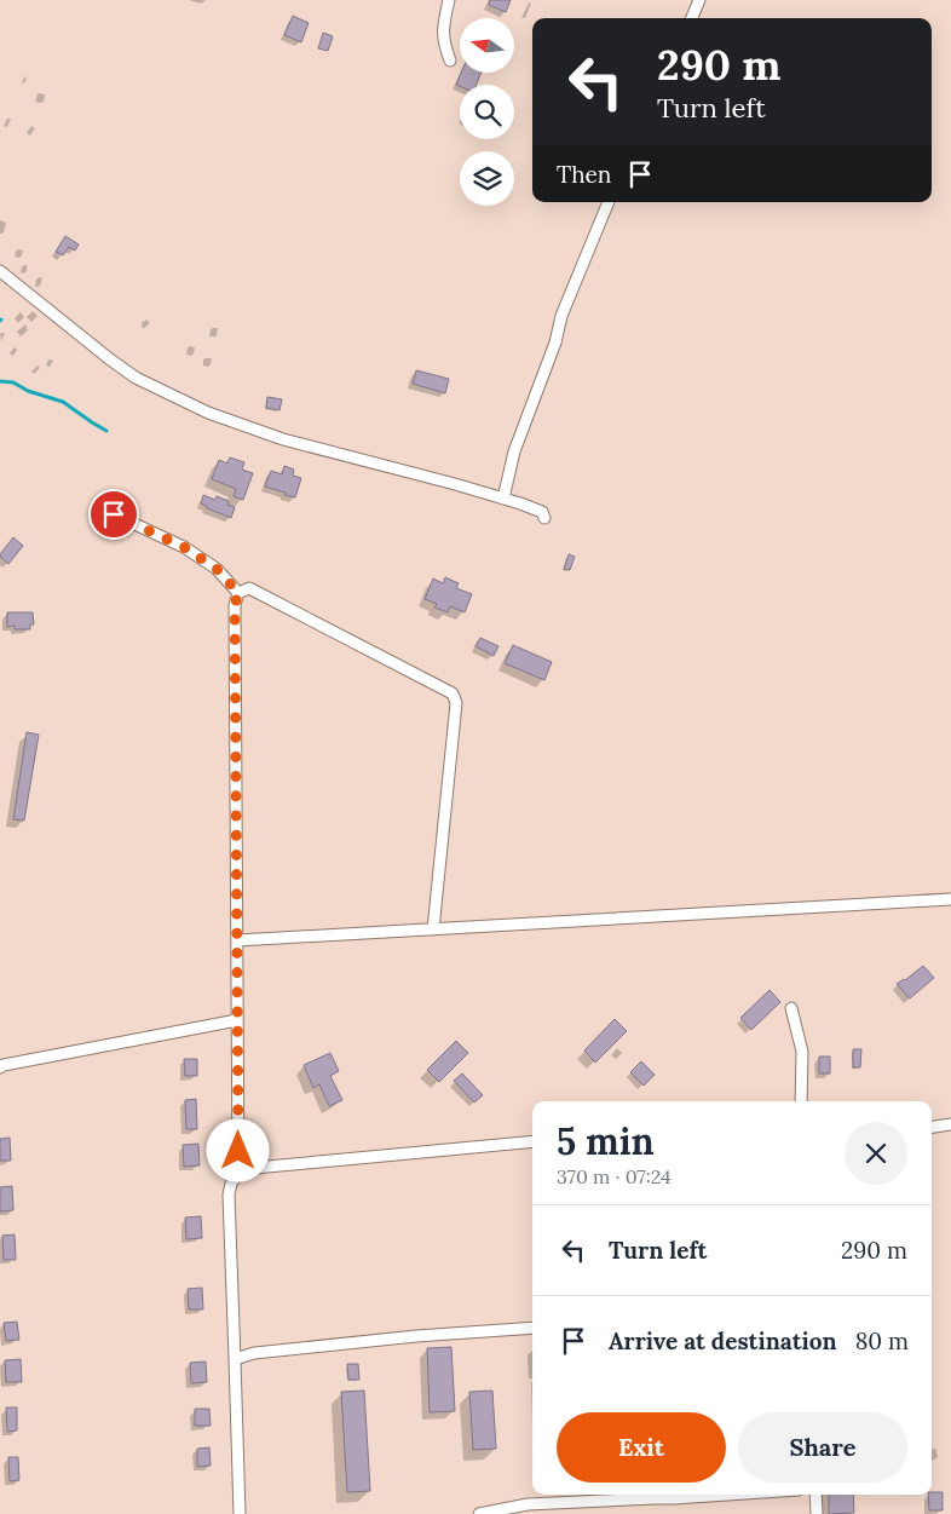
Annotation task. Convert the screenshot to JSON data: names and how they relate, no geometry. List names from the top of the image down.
{
  "north": "left",
  "page": {
    "turn": ["290 m", "Turn left"],
    "then": "Then",
    "heading": ["5 min", "370 m · 07:24"],
    "list": [
      {
        "name": "Turn left",
        "value": "290 m"
      },
      {
        "name": "Arrive at destination",
        "value": "80 m"
      }
    ],
    "buttons": ["Exit", "Share"]
  }
}
